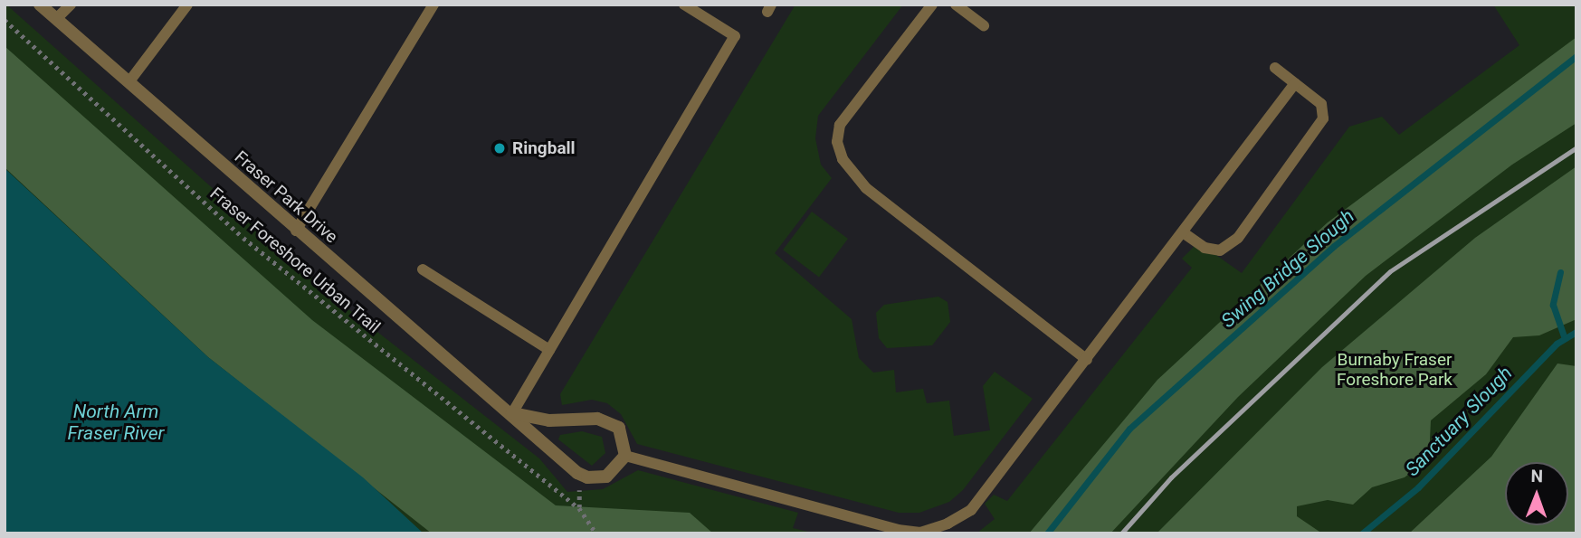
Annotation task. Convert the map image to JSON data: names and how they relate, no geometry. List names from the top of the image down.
{
  "streets": {
    "street": ["Fraser Park Drive"],
    "path": ["Fraser Foreshore Urban Trail"]
  },
  "water": ["Swing Bridge Slough", "North Arm Fraser River", "Sanctuary Slough"],
  "parks": ["Burnaby Fraser Foreshore Park"],
  "places": ["Ringball"],
  "north": "top"
}
